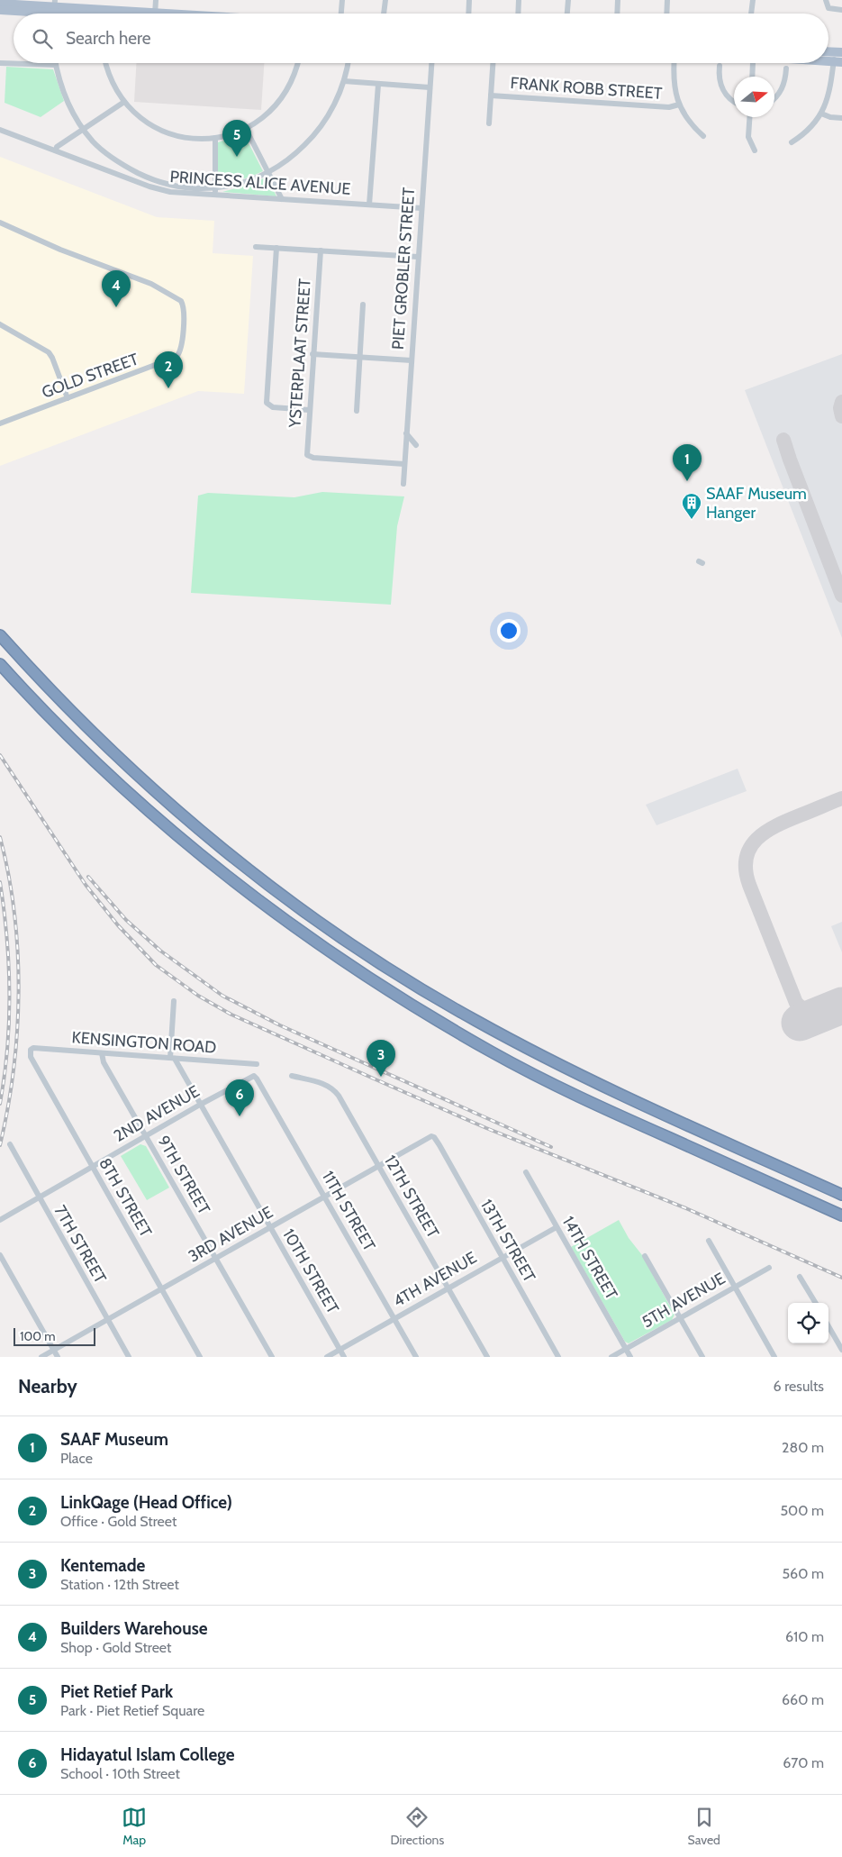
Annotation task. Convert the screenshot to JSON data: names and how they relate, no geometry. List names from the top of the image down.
{
  "streets": {
    "street": [
      "FRANK ROBB STREET",
      "PRINCESS ALICE AVENUE",
      "PIET GROBLER STREET",
      "YSTERPLAAT STREET",
      "GOLD STREET",
      "KENSINGTON ROAD",
      "2ND AVENUE",
      "9TH STREET",
      "12TH STREET",
      "8TH STREET",
      "11TH STREET",
      "3RD AVENUE",
      "13TH STREET",
      "7TH STREET",
      "14TH STREET",
      "10TH STREET",
      "4TH AVENUE",
      "5TH AVENUE"
    ]
  },
  "crossings": [
    ["PRINCESS ALICE AVENUE", "PIET GROBLER STREET"],
    ["PIET GROBLER STREET", "YSTERPLAAT STREET"],
    ["KENSINGTON ROAD", "9TH STREET"],
    ["KENSINGTON ROAD", "8TH STREET"],
    ["KENSINGTON ROAD", "10TH STREET"],
    ["2ND AVENUE", "9TH STREET"],
    ["2ND AVENUE", "8TH STREET"],
    ["2ND AVENUE", "11TH STREET"],
    ["2ND AVENUE", "7TH STREET"],
    ["2ND AVENUE", "10TH STREET"],
    ["9TH STREET", "3RD AVENUE"],
    ["12TH STREET", "3RD AVENUE"],
    ["12TH STREET", "4TH AVENUE"],
    ["8TH STREET", "3RD AVENUE"],
    ["11TH STREET", "3RD AVENUE"],
    ["11TH STREET", "4TH AVENUE"],
    ["3RD AVENUE", "13TH STREET"],
    ["3RD AVENUE", "7TH STREET"],
    ["3RD AVENUE", "10TH STREET"],
    ["13TH STREET", "4TH AVENUE"],
    ["14TH STREET", "4TH AVENUE"],
    ["14TH STREET", "5TH AVENUE"],
    ["10TH STREET", "4TH AVENUE"]
  ],
  "places": {
    "building": ["SAAF Museum Hanger"]
  },
  "scale_bar": "100 m",
  "north": "right",
  "page": {
    "search": "Search here",
    "pins": [
      "5",
      "4",
      "2",
      "1",
      "3",
      "6"
    ],
    "scale": "100 m",
    "heading": ["Nearby", "6 results"],
    "list": [
      {
        "mark": "1",
        "name": "SAAF Museum",
        "note": "Place",
        "value": "280 m"
      },
      {
        "mark": "2",
        "name": "LinkQage (Head Office)",
        "note": "Office · Gold Street",
        "value": "500 m"
      },
      {
        "mark": "3",
        "name": "Kentemade",
        "note": "Station · 12th Street",
        "value": "560 m"
      },
      {
        "mark": "4",
        "name": "Builders Warehouse",
        "note": "Shop · Gold Street",
        "value": "610 m"
      },
      {
        "mark": "5",
        "name": "Piet Retief Park",
        "note": "Park · Piet Retief Square",
        "value": "660 m"
      },
      {
        "mark": "6",
        "name": "Hidayatul Islam College",
        "note": "School · 10th Street",
        "value": "670 m"
      }
    ],
    "nav": ["Map", "Directions", "Saved"]
  }
}
